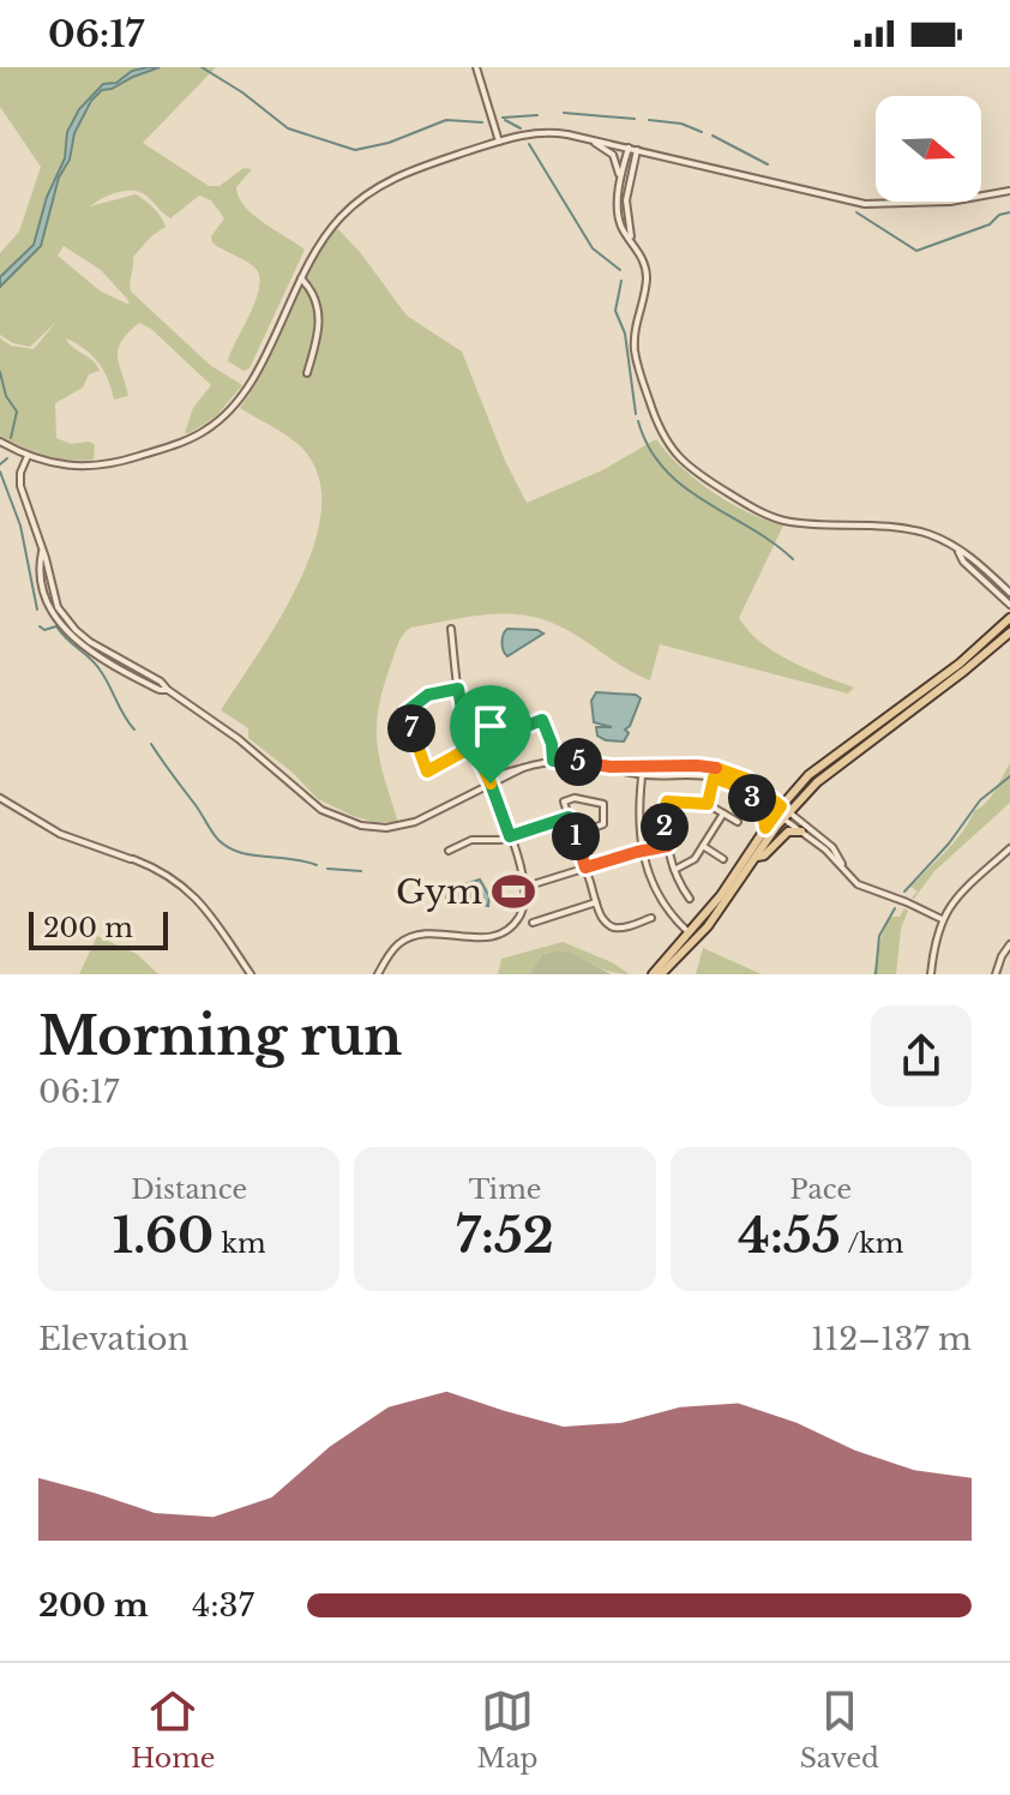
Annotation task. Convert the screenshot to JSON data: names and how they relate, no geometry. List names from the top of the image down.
{
  "places": {
    "sports": ["Gym"]
  },
  "scale_bar": "200 m",
  "north": "right",
  "page": {
    "status": "06:17",
    "pins": [
      "7",
      "5",
      "3",
      "2",
      "1"
    ],
    "scale": "200 m",
    "heading": ["Morning run", "06:17"],
    "stats": [
      ["Distance", "1.60 km"],
      ["Time", "7:52"],
      ["Pace", "4:55 /km"]
    ],
    "chart": ["Elevation", "112–137 m"],
    "list": [
      {
        "name": "200 m",
        "note": "4:37"
      }
    ],
    "tabs": ["Home", "Map", "Saved"]
  }
}
